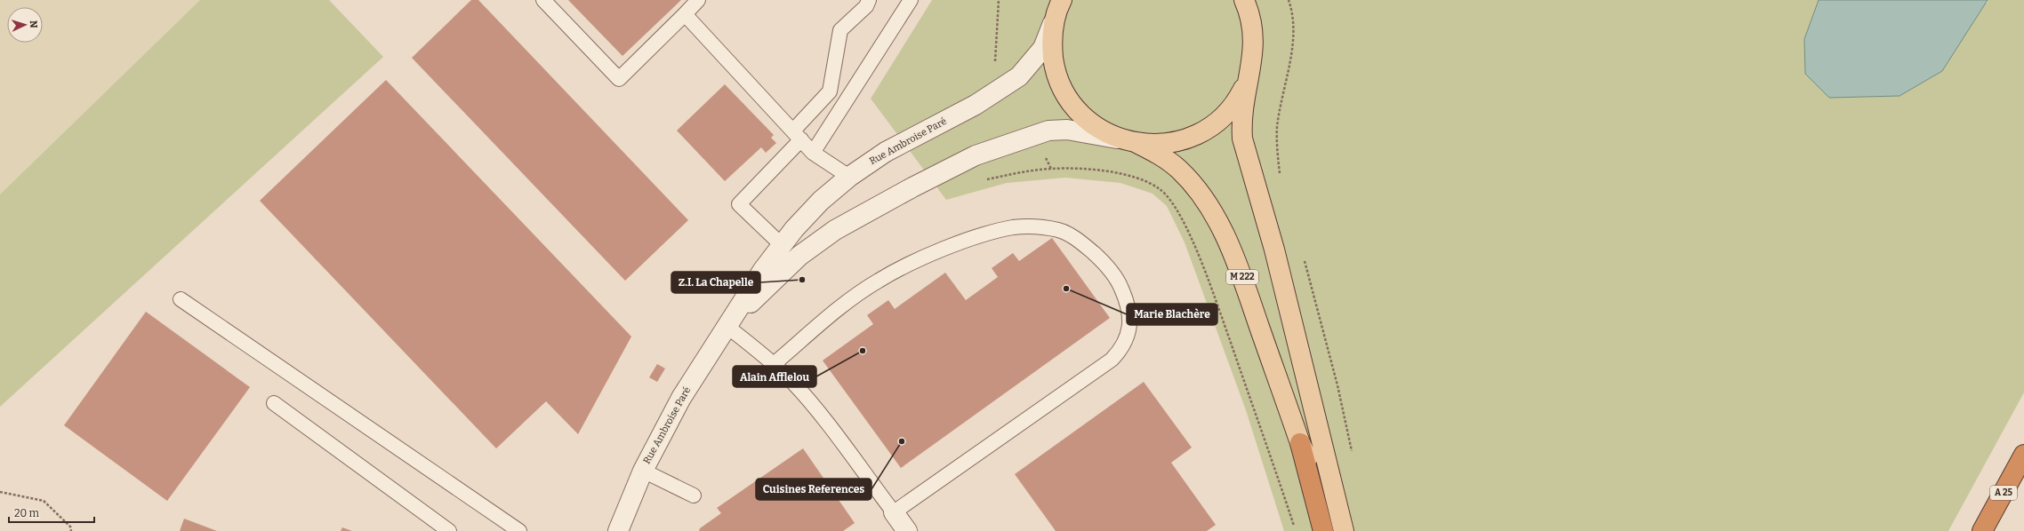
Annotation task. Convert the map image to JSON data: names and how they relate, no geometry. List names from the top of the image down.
{
  "streets": {
    "highway": ["A 25"],
    "main road": ["M 222"],
    "street": ["Rue Ambroise Paré"]
  },
  "crossings": [
    ["Rue Ambroise Paré", "M 222"]
  ],
  "places": [
    "Z.I. La Chapelle",
    "Marie Blachère",
    "Alain Afflelou",
    "Cuisines References"
  ],
  "scale_bar": "20 m",
  "north": "right"
}
